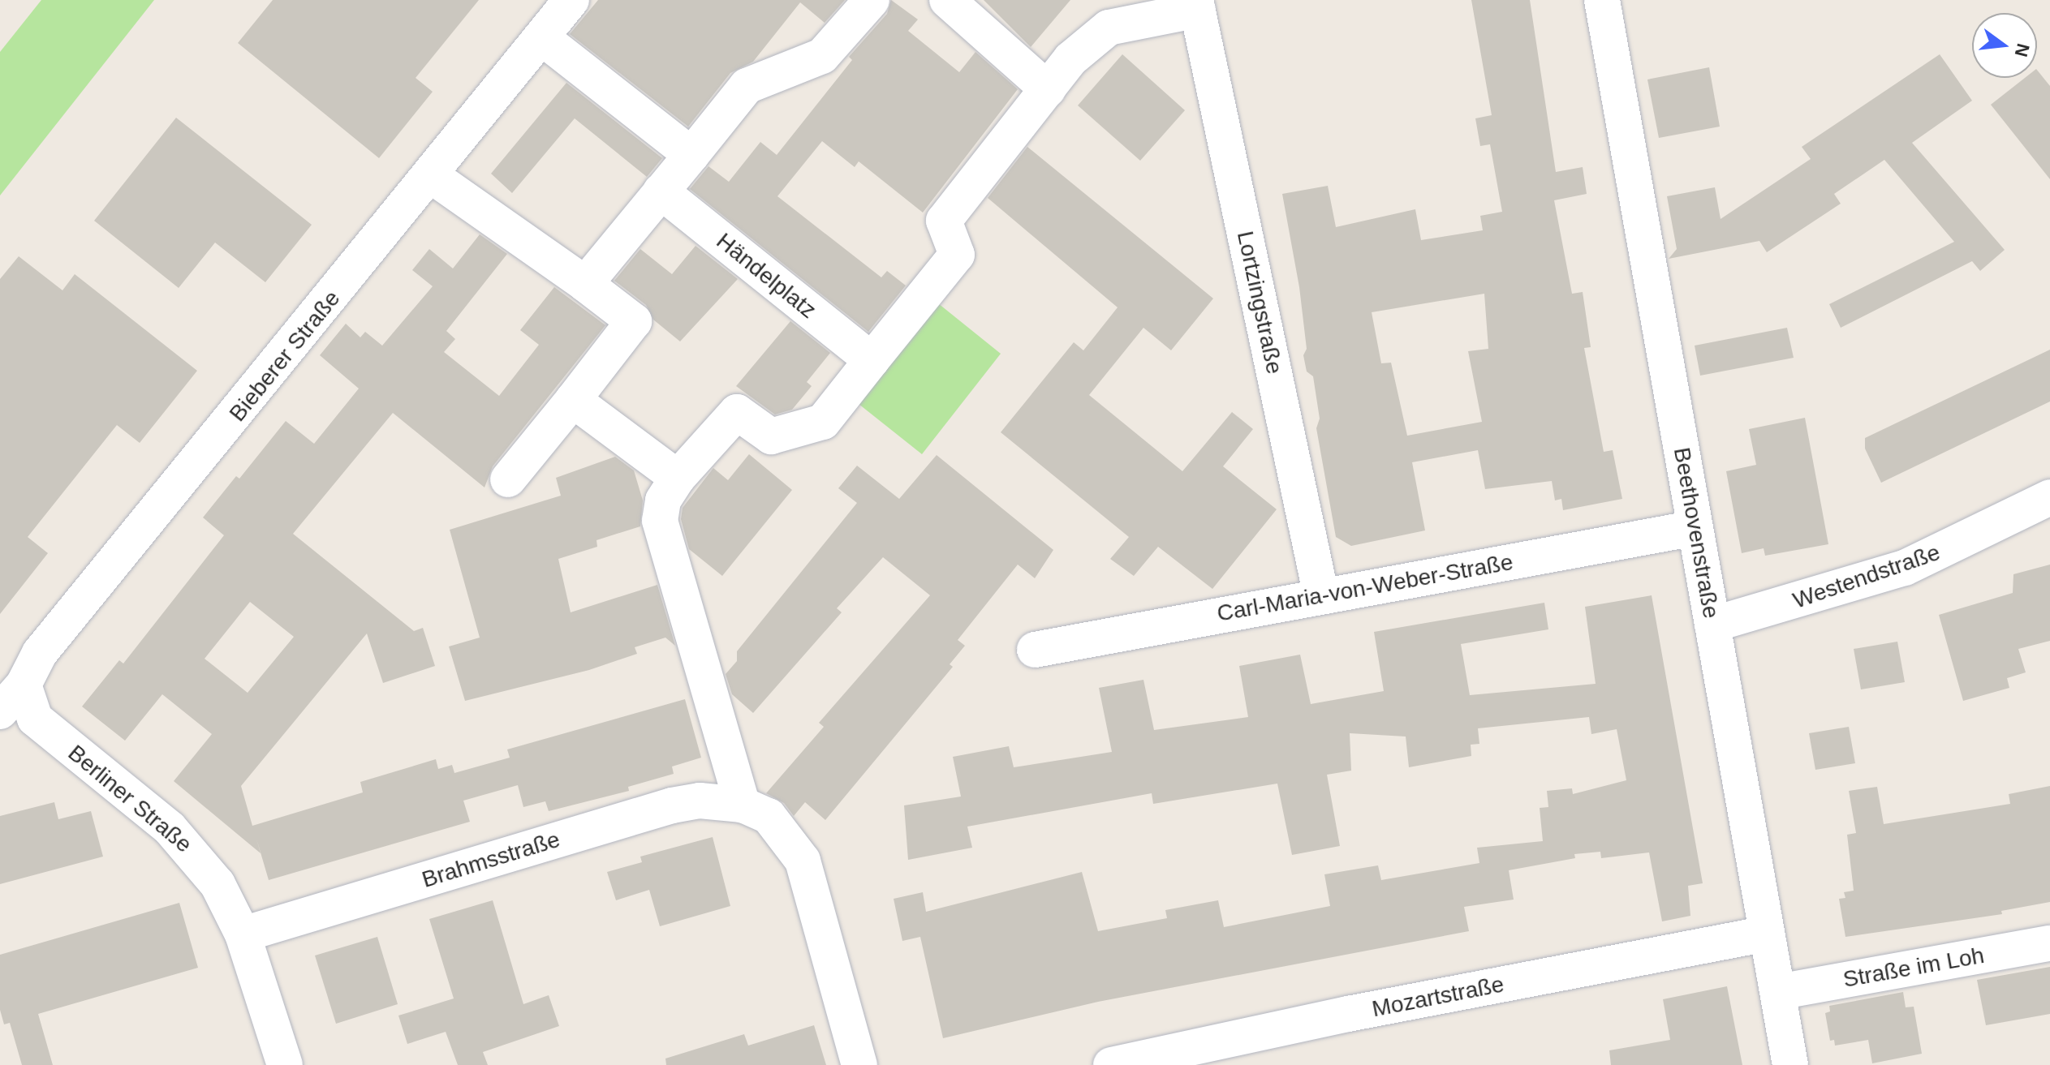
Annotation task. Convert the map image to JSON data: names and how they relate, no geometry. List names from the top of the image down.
{
  "streets": {
    "street": [
      "Händelplatz",
      "Lortzingstraße",
      "Bieberer Straße",
      "Beethovenstraße",
      "Westendstraße",
      "Carl-Maria-von-Weber-Straße",
      "Berliner Straße",
      "Brahmsstraße",
      "Straße im Loh",
      "Mozartstraße"
    ]
  },
  "crossings": [
    ["Händelplatz", "Lortzingstraße"],
    ["Lortzingstraße", "Carl-Maria-von-Weber-Straße"],
    ["Bieberer Straße", "Berliner Straße"],
    ["Beethovenstraße", "Westendstraße"],
    ["Beethovenstraße", "Carl-Maria-von-Weber-Straße"],
    ["Beethovenstraße", "Straße im Loh"],
    ["Beethovenstraße", "Mozartstraße"],
    ["Berliner Straße", "Brahmsstraße"]
  ],
  "north": "right"
}
